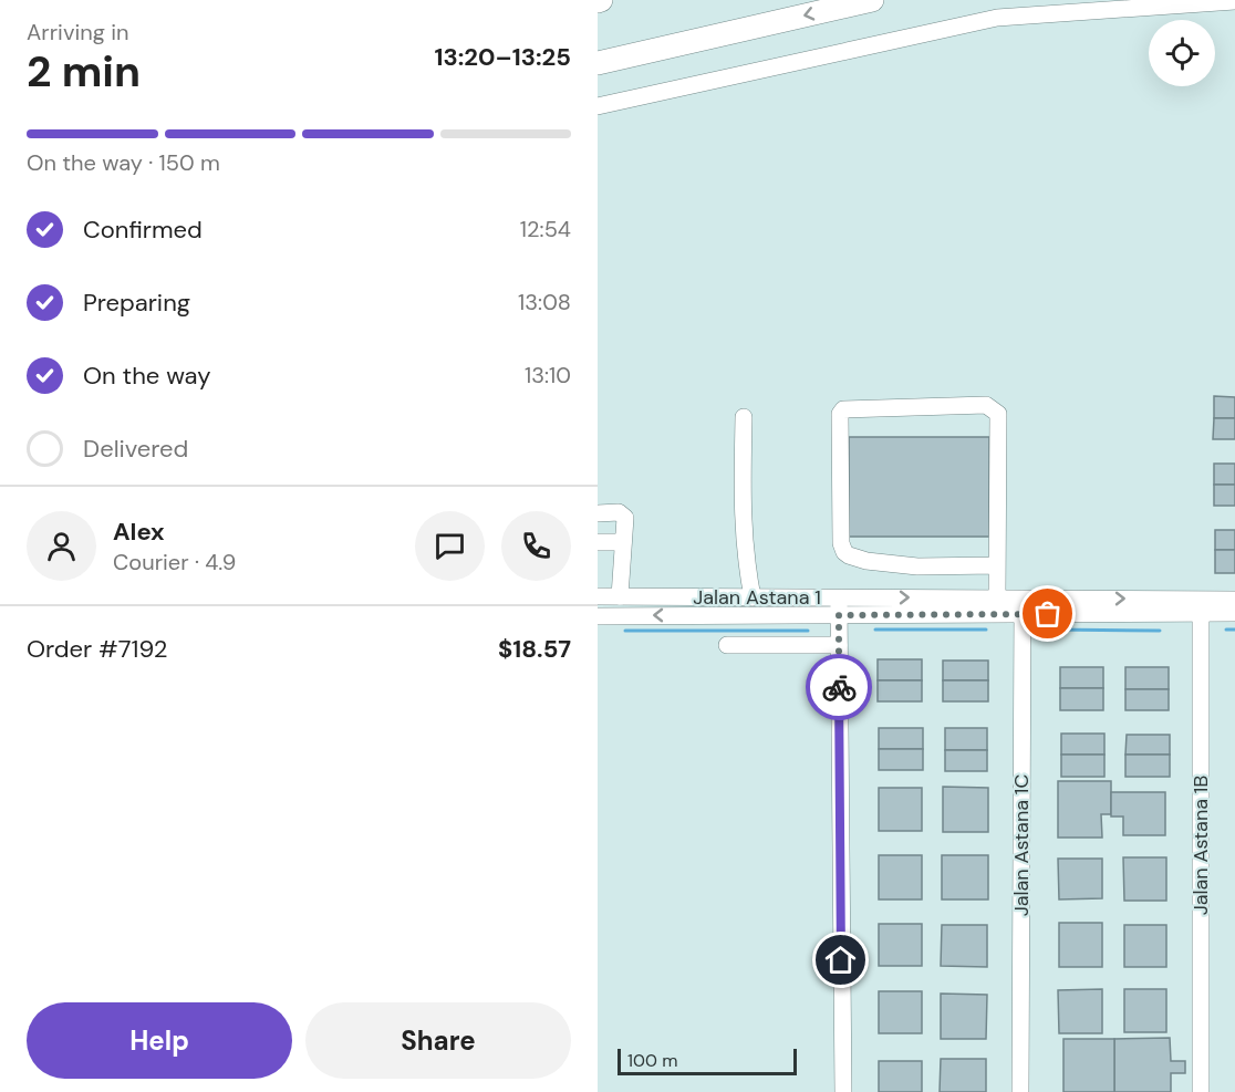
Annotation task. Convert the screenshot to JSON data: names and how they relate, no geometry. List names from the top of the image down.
{
  "streets": {
    "street": ["Jalan Astana 1", "Jalan Astana 1C", "Jalan Astana 1B"]
  },
  "crossings": [
    ["Jalan Astana 1", "Jalan Astana 1C"],
    ["Jalan Astana 1", "Jalan Astana 1B"]
  ],
  "scale_bar": "100 m",
  "page": {
    "heading": ["2 min", "Arriving in", "13:20–13:25"],
    "panel": [
      "Alex",
      "Courier · 4.9",
      "Order #7192",
      "$18.57"
    ],
    "bar": "On the way · 150 m",
    "list": [
      ["Confirmed", "12:54"],
      ["Preparing", "13:08"],
      ["On the way", "13:10"],
      "Delivered"
    ],
    "buttons": ["Help", "Share"],
    "scale": "100 m"
  }
}
